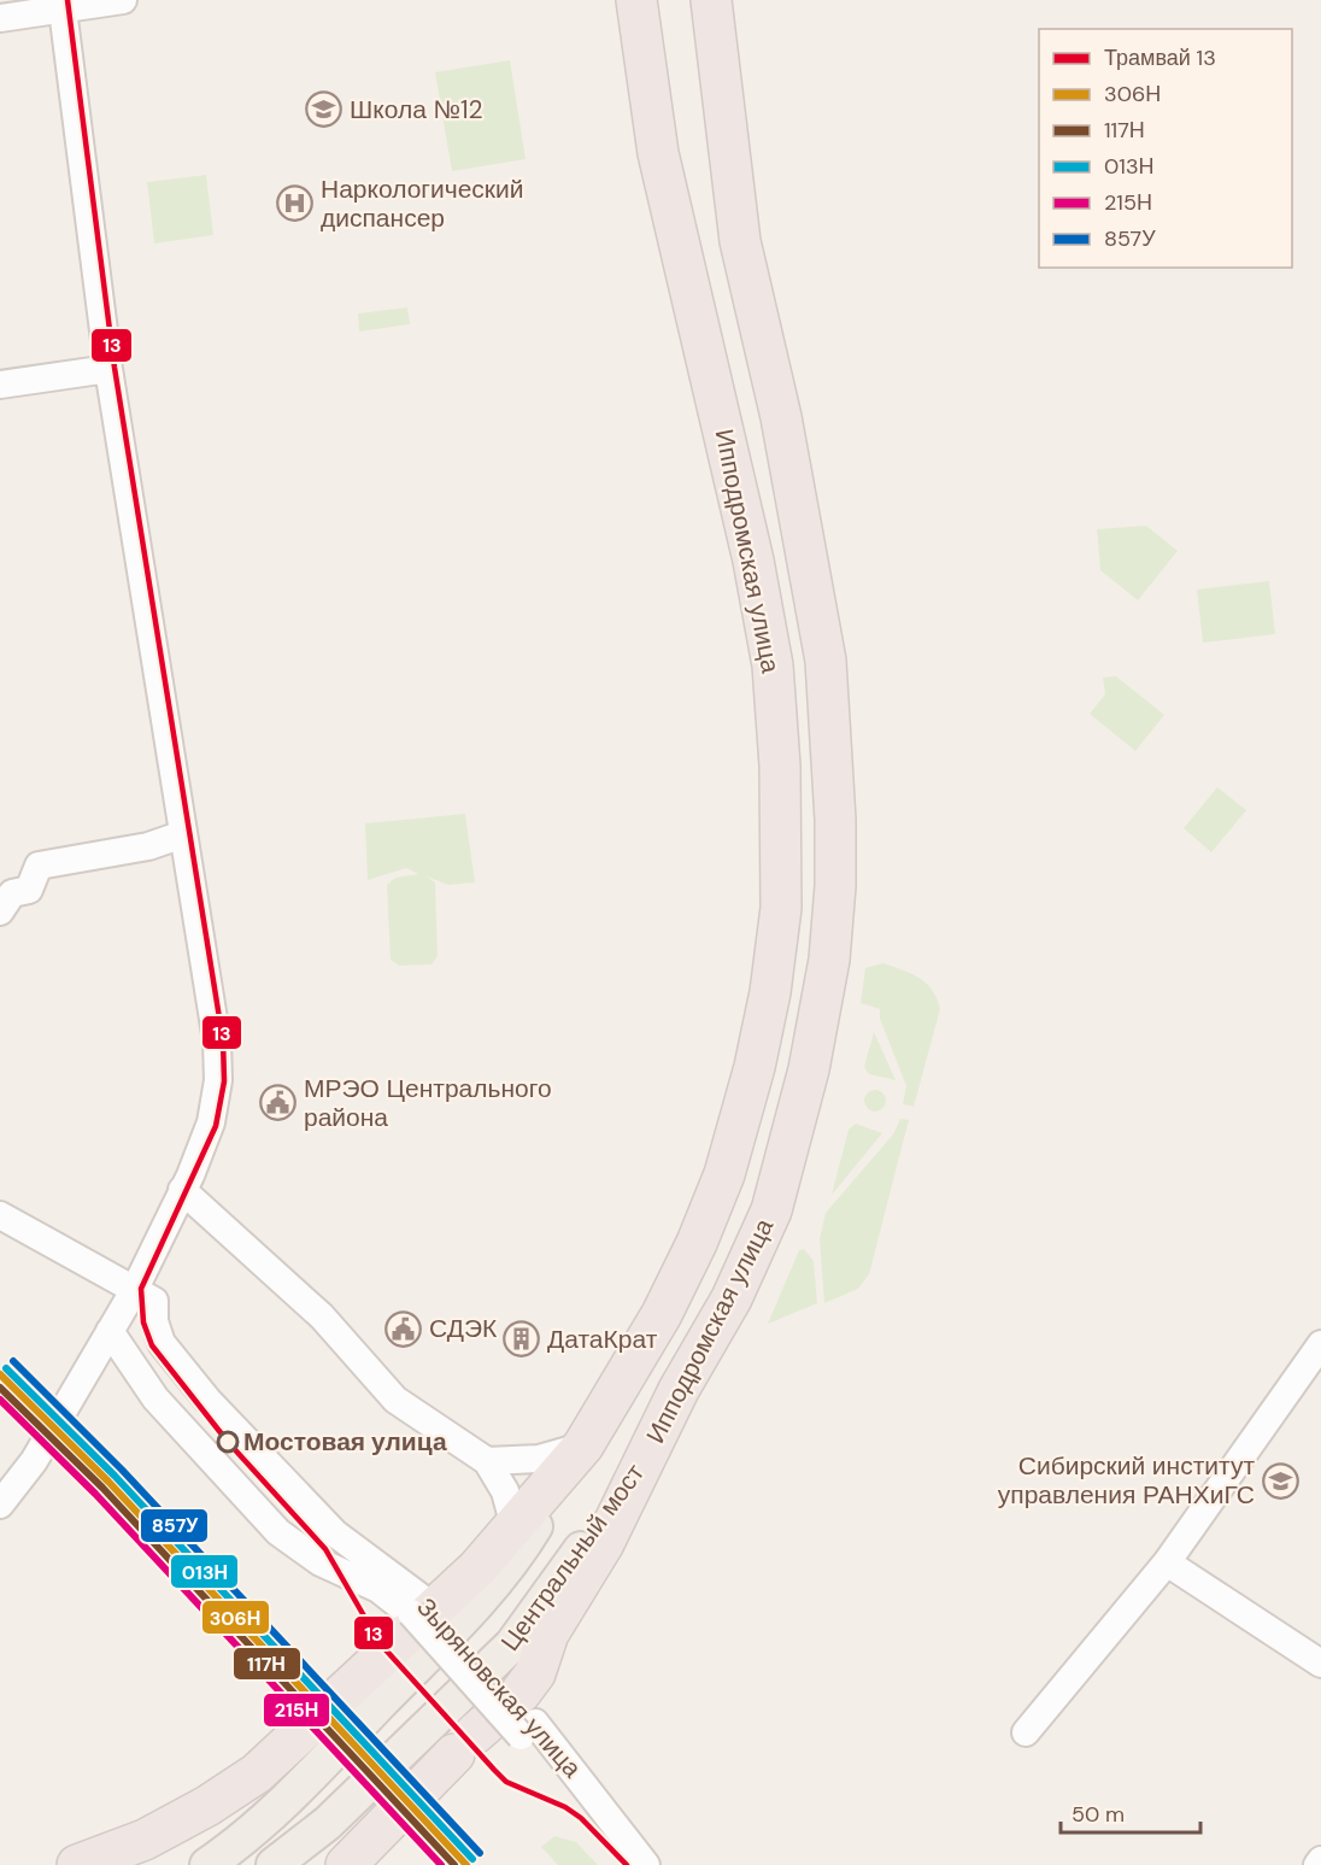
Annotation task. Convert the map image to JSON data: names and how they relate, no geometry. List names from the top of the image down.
{
  "streets": {
    "highway": ["Ипподромская улица"],
    "main road": ["Центральный мост"],
    "street": ["Зыряновская улица"]
  },
  "crossings": [
    ["Ипподромская улица", "Центральный мост"],
    ["Ипподромская улица", "Зыряновская улица"]
  ],
  "places": {
    "school or university": ["Школа №12", "Сибирский институт управления РАНХиГС"],
    "hospital": ["Наркологический диспансер"],
    "public building": ["МРЭО Центрального района", "СДЭК"],
    "building": ["ДатаКрат"],
    "other": ["Мостовая улица"]
  },
  "lines": [
    "tram line 13",
    "transit line 857У",
    "transit line 013Н",
    "transit line 306Н",
    "transit line 117Н",
    "transit line 215Н"
  ],
  "legend": [
    "Трамвай 13",
    "306Н",
    "117Н",
    "013Н",
    "215Н",
    "857У"
  ],
  "scale_bar": "50 m"
}
